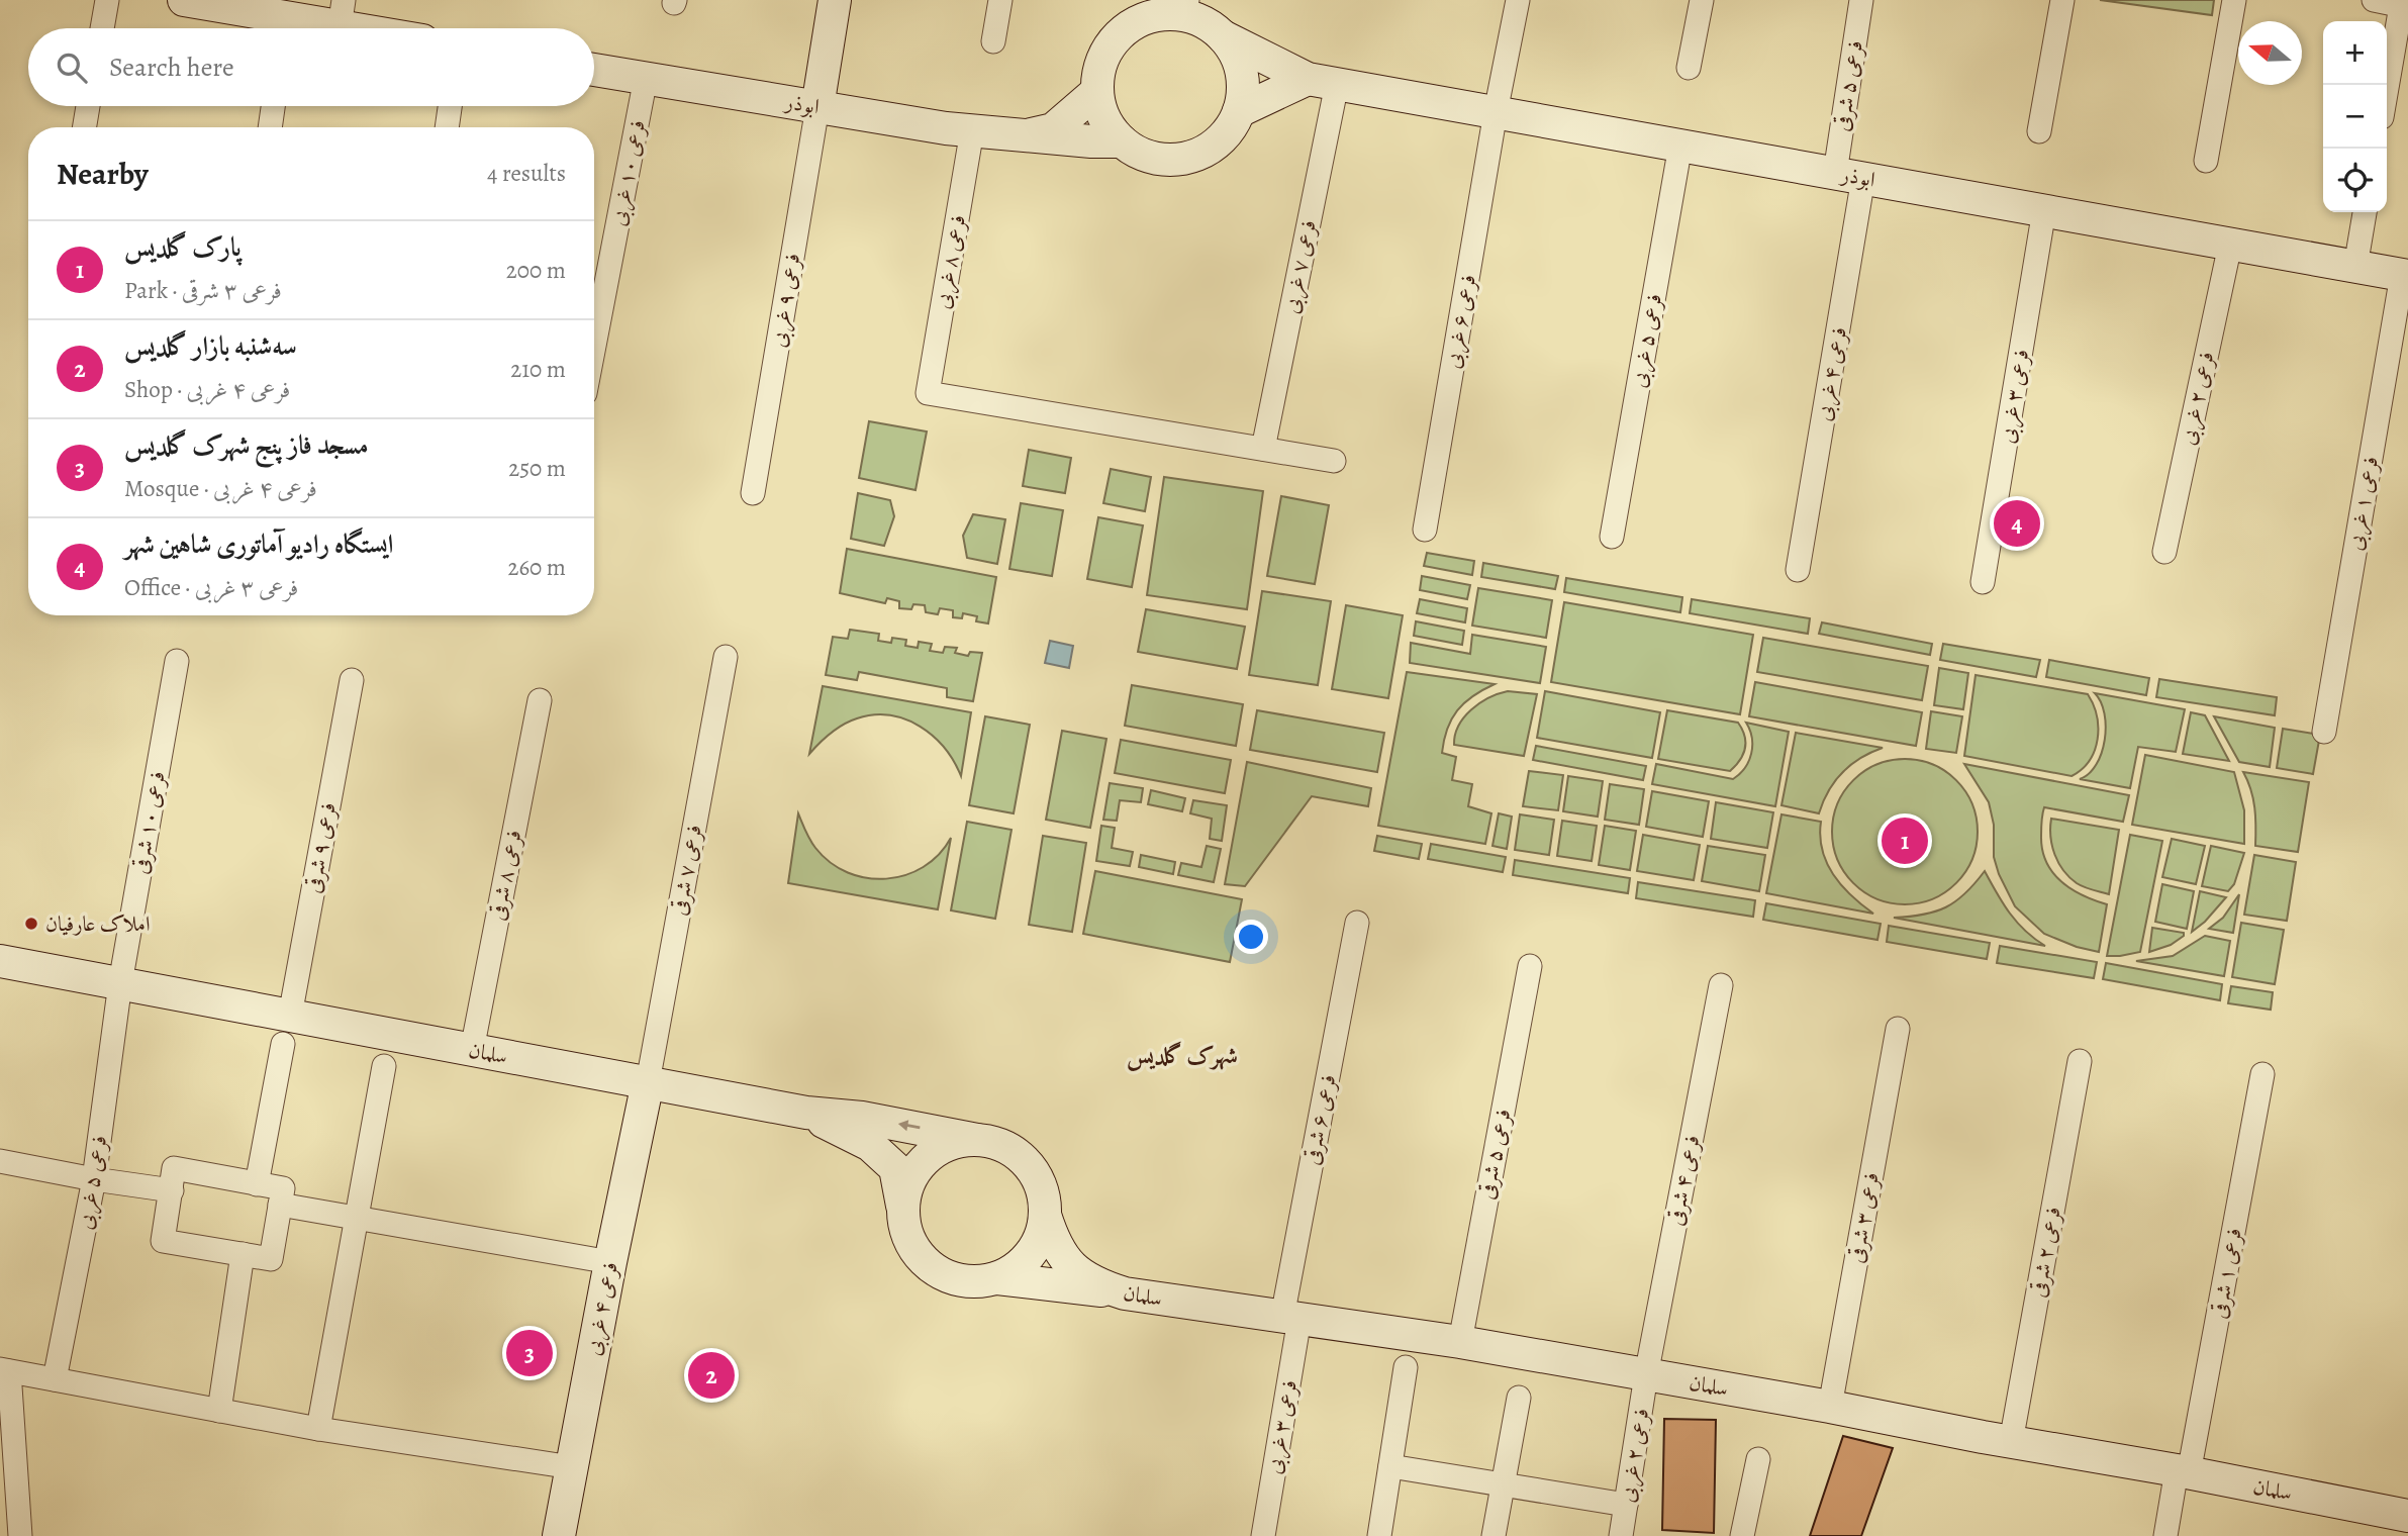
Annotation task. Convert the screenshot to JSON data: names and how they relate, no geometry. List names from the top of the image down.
{
  "streets": {
    "street": [
      "فرعی ۵ شرقی",
      "ابوذر",
      "فرعی ۱۰ غربی",
      "فرعی ۸ غربی",
      "فرعی ۷ غربی",
      "فرعی ۹ غربی",
      "فرعی ۶ غربی",
      "فرعی ۵ غربی",
      "فرعی ۴ غربی",
      "فرعی ۳ غربی",
      "فرعی ۲ غربی",
      "فرعی ۱ غربی",
      "فرعی ۱۰ شرقی",
      "فرعی ۹ شرقی",
      "فرعی ۷ شرقی",
      "فرعی ۸ شرقی",
      "سلمان",
      "فرعی ۶ شرقی",
      "فرعی ۴ شرقی",
      "فرعی ۳ شرقی",
      "فرعی ۲ شرقی",
      "فرعی ۱ شرقی"
    ]
  },
  "crossings": [
    ["فرعی ۵ شرقی", "ابوذر"],
    ["فرعی ۵ شرقی", "فرعی ۴ غربی"],
    ["فرعی ۵ شرقی", "سلمان"],
    ["ابوذر", "فرعی ۱۰ غربی"],
    ["ابوذر", "فرعی ۸ غربی"],
    ["ابوذر", "فرعی ۷ غربی"],
    ["ابوذر", "فرعی ۹ غربی"],
    ["ابوذر", "فرعی ۶ غربی"],
    ["ابوذر", "فرعی ۵ غربی"],
    ["ابوذر", "فرعی ۴ غربی"],
    ["ابوذر", "فرعی ۳ غربی"],
    ["ابوذر", "فرعی ۲ غربی"],
    ["ابوذر", "فرعی ۱ غربی"],
    ["فرعی ۸ غربی", "فرعی ۷ غربی"],
    ["فرعی ۵ غربی", "فرعی ۱۰ شرقی"],
    ["فرعی ۵ غربی", "سلمان"],
    ["فرعی ۴ غربی", "فرعی ۷ شرقی"],
    ["فرعی ۴ غربی", "سلمان"],
    ["فرعی ۳ غربی", "سلمان"],
    ["فرعی ۳ غربی", "فرعی ۶ شرقی"],
    ["فرعی ۲ غربی", "سلمان"],
    ["فرعی ۲ غربی", "فرعی ۴ شرقی"],
    ["فرعی ۱۰ شرقی", "سلمان"],
    ["فرعی ۹ شرقی", "سلمان"],
    ["فرعی ۷ شرقی", "سلمان"],
    ["فرعی ۸ شرقی", "سلمان"],
    ["سلمان", "فرعی ۶ شرقی"],
    ["سلمان", "فرعی ۴ شرقی"],
    ["سلمان", "فرعی ۳ شرقی"],
    ["سلمان", "فرعی ۲ شرقی"],
    ["سلمان", "فرعی ۱ شرقی"]
  ],
  "districts": ["شهرک گلدیس"],
  "places": ["املاک عارفیان"],
  "north": "left",
  "page": {
    "map_buttons": ["+", "−"],
    "search": "Search here",
    "heading": ["Nearby", "4 results"],
    "list": [
      {
        "mark": "1",
        "name": "پارک گلدیس",
        "note": "Park · فرعی ۳ شرقی",
        "value": "200 m"
      },
      {
        "mark": "2",
        "name": "سه‌شنبه بازار گلدیس",
        "note": "Shop · فرعی ۴ غربی",
        "value": "210 m"
      },
      {
        "mark": "3",
        "name": "مسجد فاز پنج شهرک گلدیس",
        "note": "Mosque · فرعی ۴ غربی",
        "value": "250 m"
      },
      {
        "mark": "4",
        "name": "ایستگاه رادیو آماتوری شاهین شهر",
        "note": "Office · فرعی ۳ غربی",
        "value": "260 m"
      }
    ],
    "pins": [
      "4",
      "1",
      "3",
      "2"
    ]
  }
}
